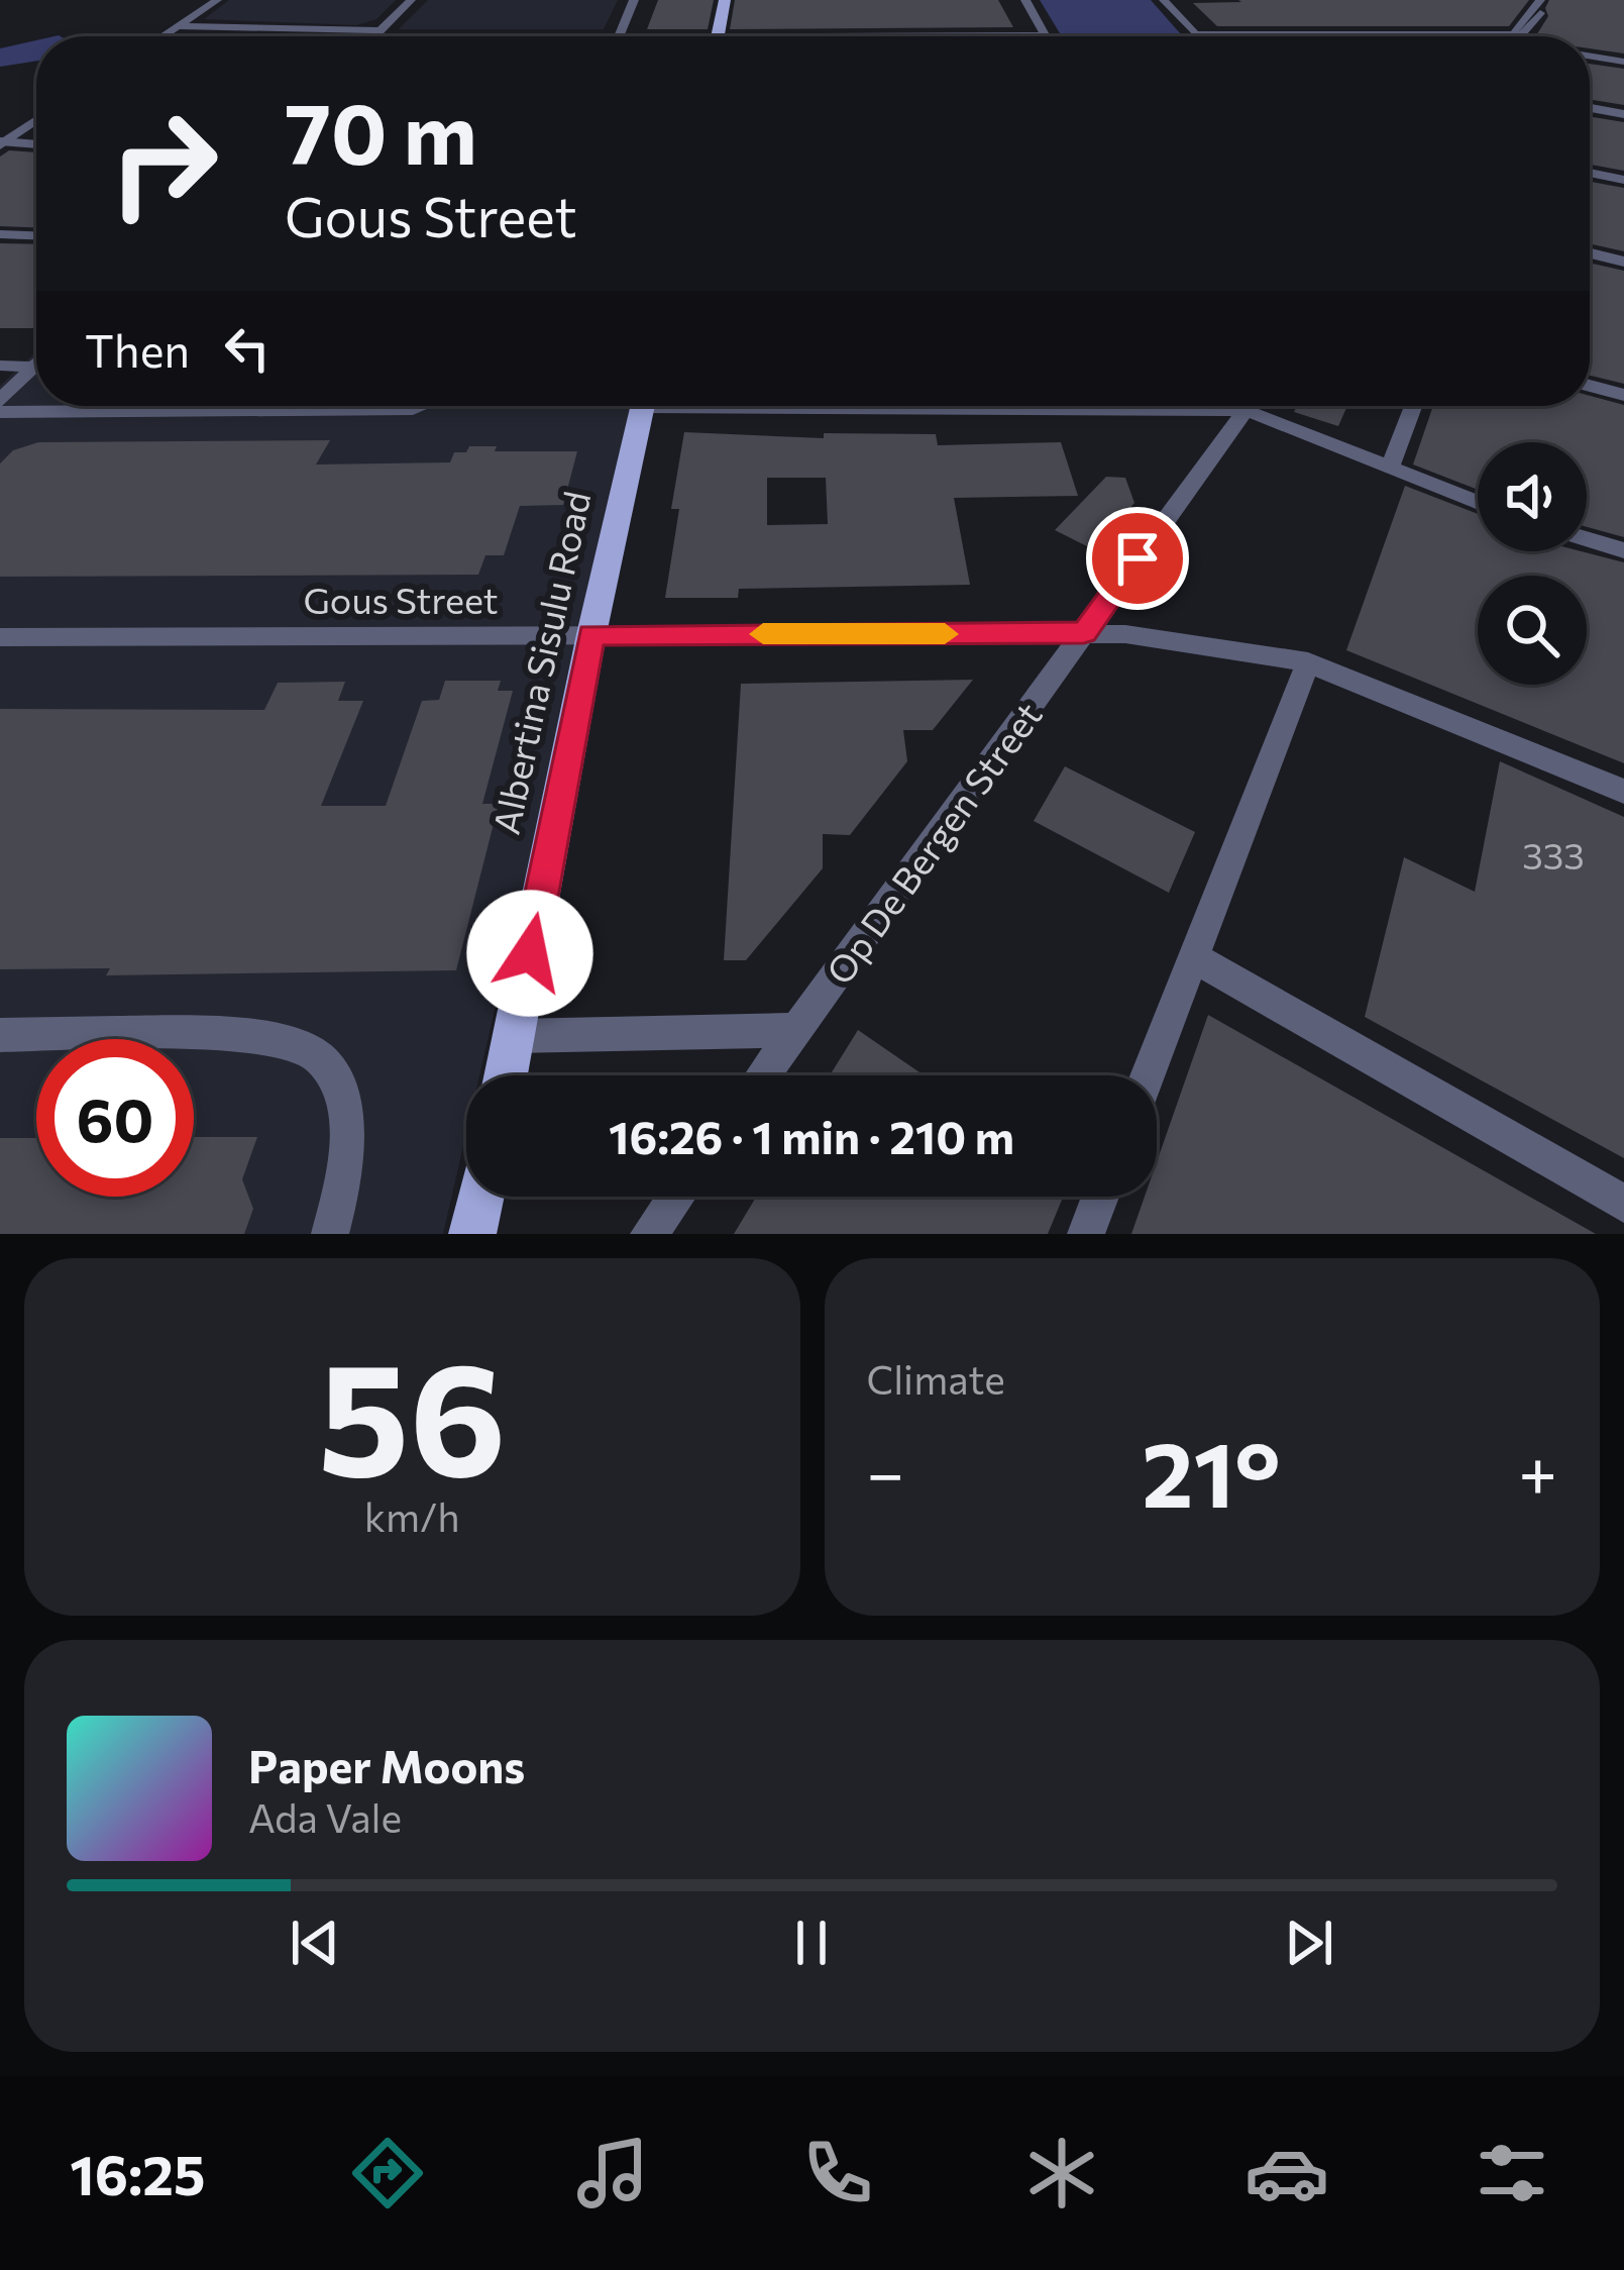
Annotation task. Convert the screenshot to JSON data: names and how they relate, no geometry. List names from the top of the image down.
{
  "streets": {
    "main road": ["Albertina Sisulu Road"],
    "street": ["Gous Street", "Op De Bergen Street"]
  },
  "crossings": [
    ["Gous Street", "Albertina Sisulu Road"],
    ["Gous Street", "Op De Bergen Street"]
  ],
  "house_numbers": ["333"],
  "page": {
    "turn": ["70 m", "Gous Street"],
    "then": "Then",
    "limit": "60",
    "trip": "16:26 · 1 min · 210 m",
    "tile": [
      ["56", "km/h"],
      "Climate"
    ],
    "heat": ["−", "21°", "+"],
    "song": ["Paper Moons", "Ada Vale"],
    "tabs": "16:25"
  }
}
